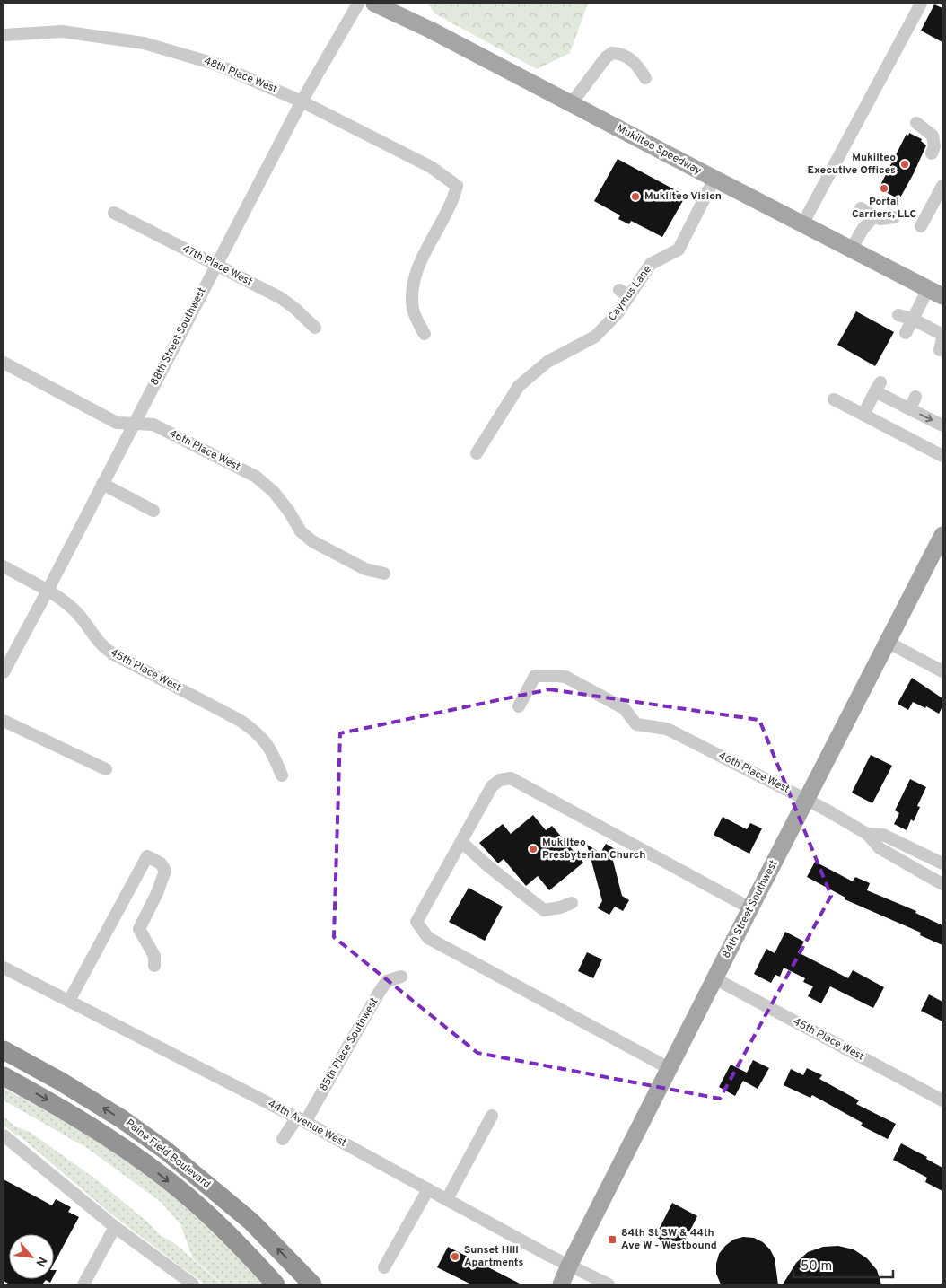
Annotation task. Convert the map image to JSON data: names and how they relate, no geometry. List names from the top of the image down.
{
  "streets": {
    "highway": ["Paine Field Boulevard"],
    "main road": ["Mukilteo Speedway", "84th Street Southwest"],
    "street": [
      "48th Place West",
      "47th Place West",
      "Caymus Lane",
      "88th Street Southwest",
      "46th Place West",
      "45th Place West",
      "85th Place Southwest",
      "44th Avenue West"
    ]
  },
  "crossings": [
    ["48th Place West", "88th Street Southwest"],
    ["Mukilteo Speedway", "Caymus Lane"],
    ["47th Place West", "88th Street Southwest"],
    ["88th Street Southwest", "46th Place West"],
    ["88th Street Southwest", "45th Place West"],
    ["46th Place West", "84th Street Southwest"],
    ["45th Place West", "84th Street Southwest"],
    ["84th Street Southwest", "44th Avenue West"],
    ["85th Place Southwest", "44th Avenue West"]
  ],
  "places": {
    "other": [
      "Mukilteo Executive Offices",
      "Portal Carriers, LLC",
      "Mukilteo Vision",
      "Mukilteo Presbyterian Church",
      "Sunset Hill Apartments"
    ],
    "transit": ["84th St SW & 44th Ave W - Westbound"]
  },
  "scale_bar": "50 m",
  "north": "bottom right"
}
